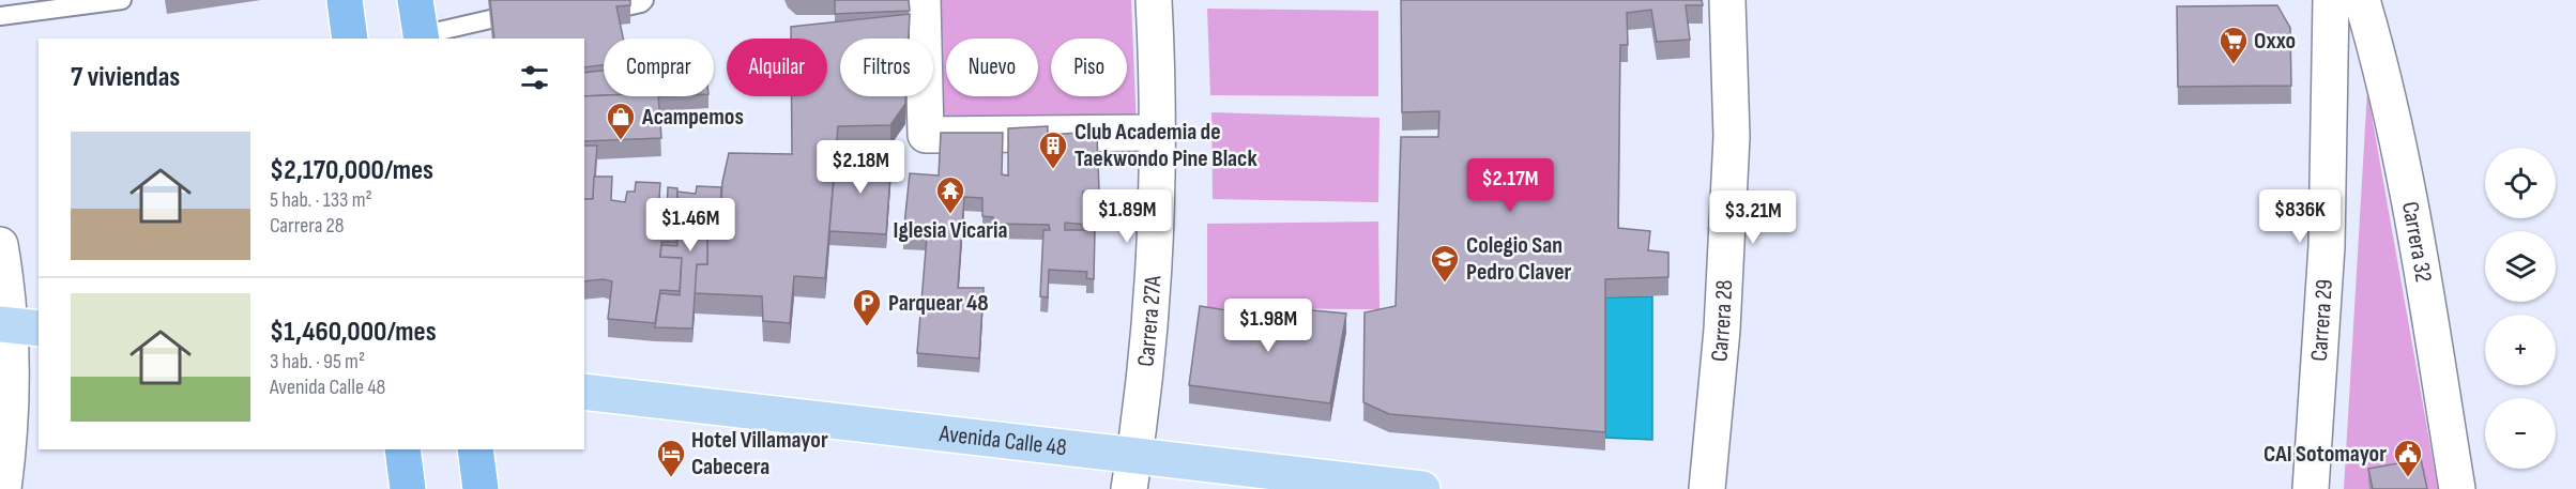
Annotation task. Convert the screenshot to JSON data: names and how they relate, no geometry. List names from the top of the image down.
{
  "streets": {
    "main road": ["Avenida Calle 48"],
    "street": [
      "Carrera 32",
      "Carrera 27A",
      "Carrera 28",
      "Carrera 29"
    ]
  },
  "crossings": [
    ["Carrera 27A", "Avenida Calle 48"]
  ],
  "places": {
    "supermarket": ["Oxxo"],
    "shop": ["Acampemos"],
    "building": ["Club Academia de Taekwondo Pine Black"],
    "temple": ["Iglesia Vicaria"],
    "school or university": ["Colegio San Pedro Claver"],
    "parking": ["Parquear 48"],
    "hotel": ["Hotel Villamayor Cabecera"],
    "public building": ["CAI Sotomayor"]
  },
  "page": {
    "chip": [
      "Comprar",
      "Alquilar",
      "Filtros",
      "Nuevo",
      "Piso"
    ],
    "heading": "7 viviendas",
    "list": [
      {
        "name": "$2,170,000/mes",
        "note": "5 hab. · 133 m² · Carrera 28"
      },
      {
        "name": "$1,460,000/mes",
        "note": "3 hab. · 95 m² · Avenida Calle 48"
      }
    ],
    "price": [
      "$2.18M",
      "$2.17M",
      "$1.89M",
      "$836K",
      "$3.21M",
      "$1.46M",
      "$1.98M"
    ],
    "map_buttons": ["+", "−"]
  }
}
